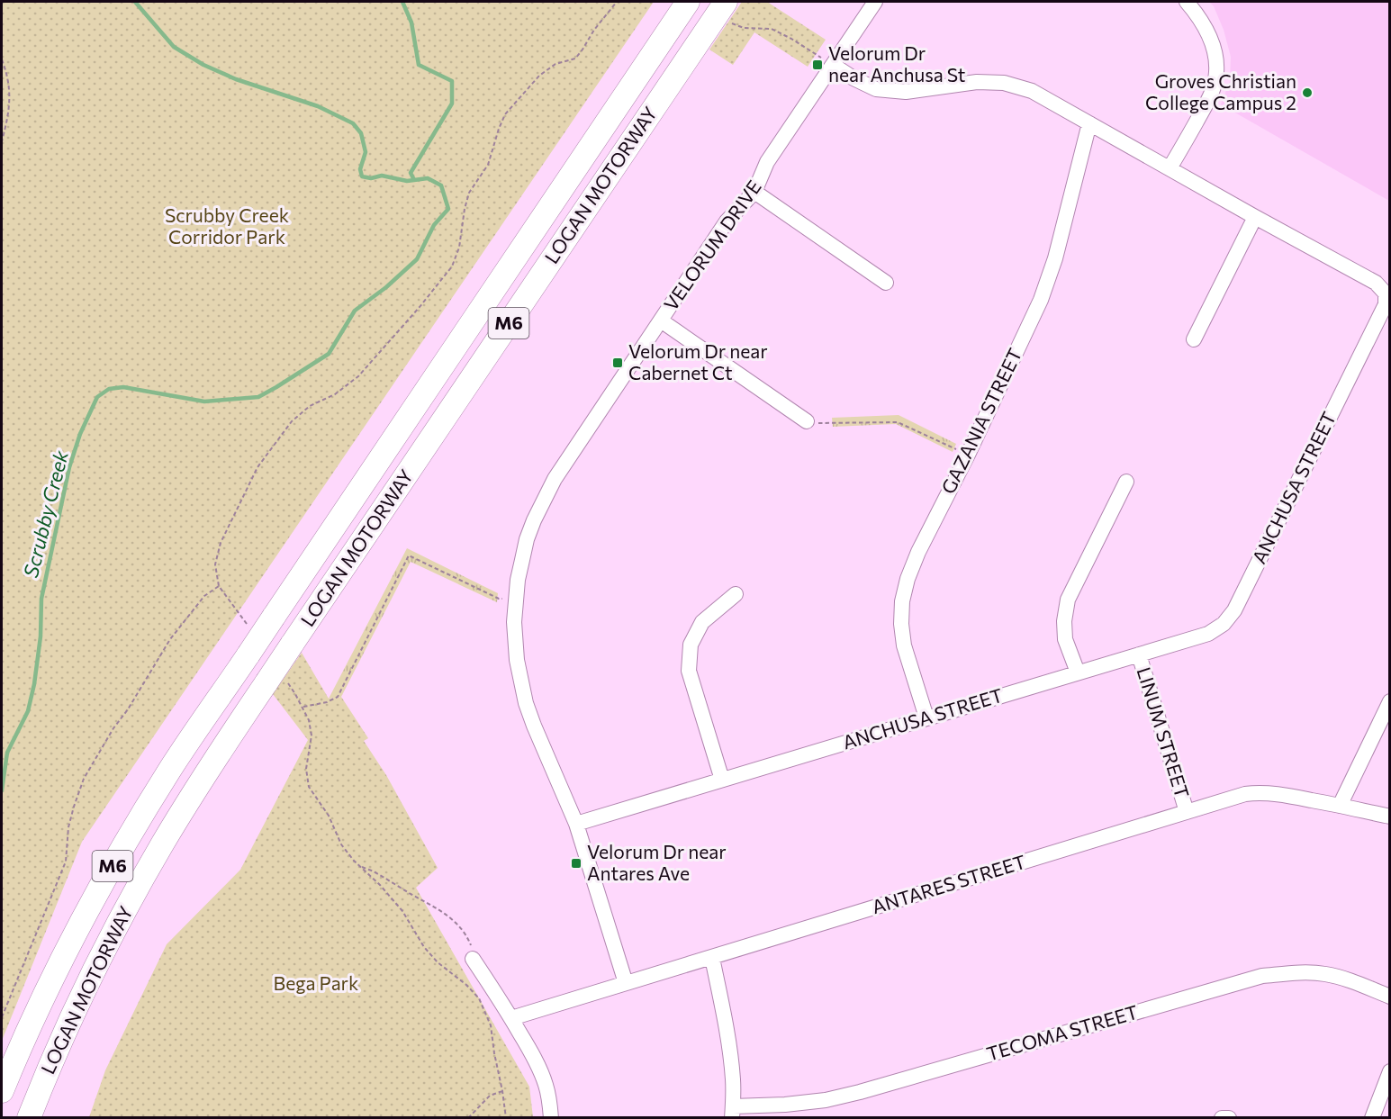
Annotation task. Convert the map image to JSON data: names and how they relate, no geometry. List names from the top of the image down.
{
  "streets": {
    "highway": ["LOGAN MOTORWAY", "M6"],
    "street": [
      "VELORUM DRIVE",
      "GAZANIA STREET",
      "ANCHUSA STREET",
      "LINUM STREET",
      "ANTARES STREET",
      "TECOMA STREET"
    ]
  },
  "crossings": [
    ["VELORUM DRIVE", "ANCHUSA STREET"],
    ["VELORUM DRIVE", "ANTARES STREET"],
    ["GAZANIA STREET", "ANCHUSA STREET"],
    ["ANCHUSA STREET", "LINUM STREET"],
    ["LINUM STREET", "ANTARES STREET"]
  ],
  "water": ["Scrubby Creek"],
  "parks": ["Scrubby Creek Corridor Park", "Bega Park"],
  "places": {
    "transit": ["Velorum Dr near Anchusa St", "Velorum Dr near Cabernet Ct", "Velorum Dr near Antares Ave"],
    "other": ["Groves Christian College Campus 2"]
  }
}
